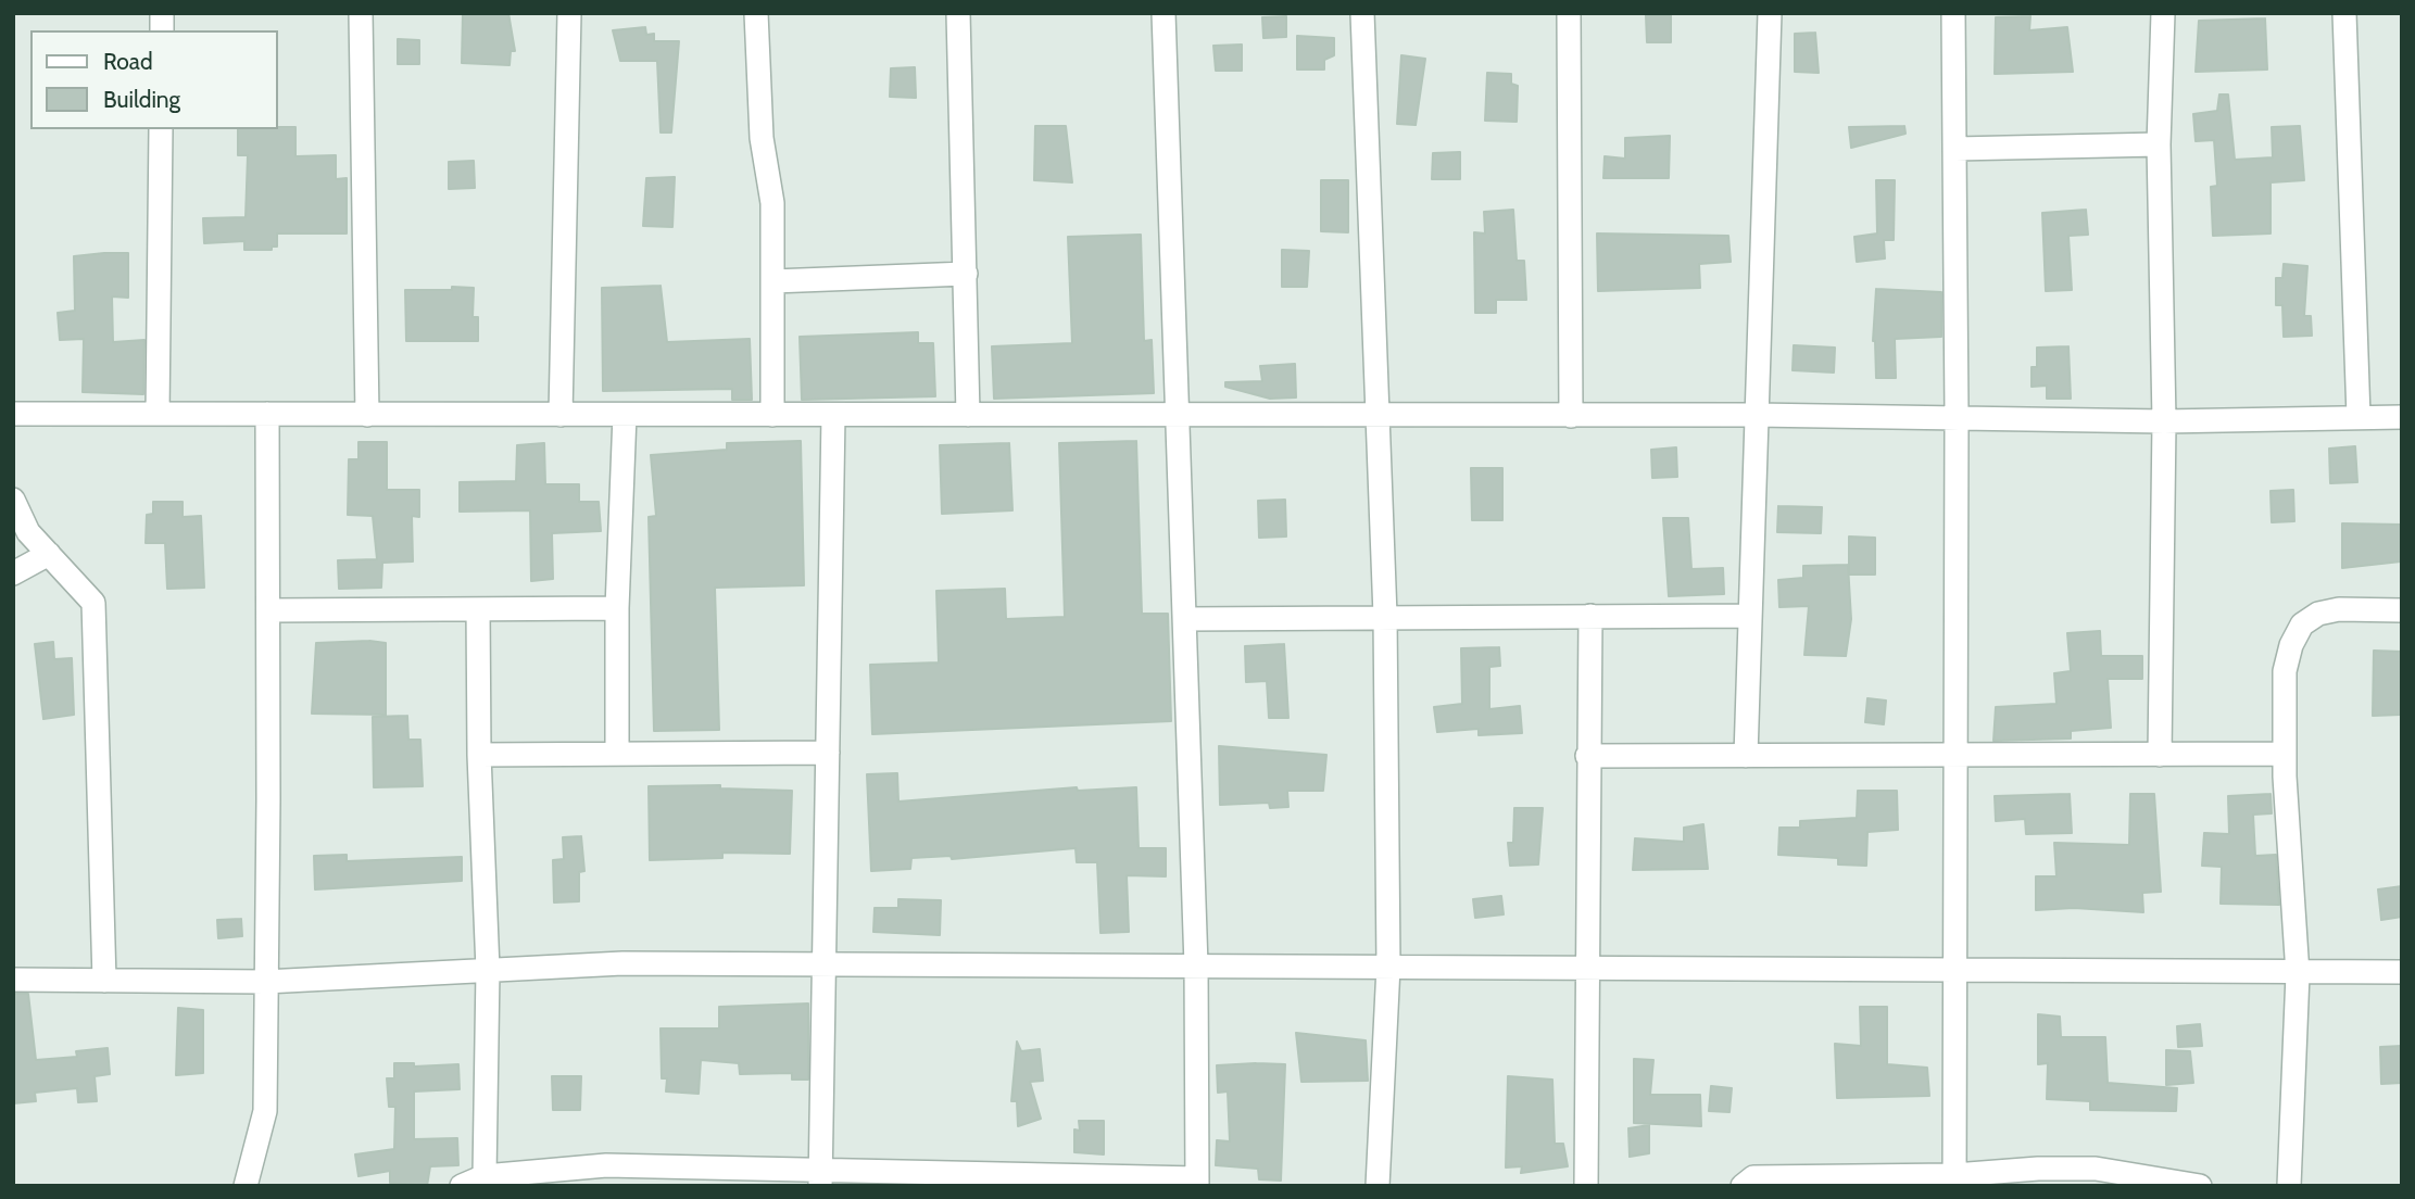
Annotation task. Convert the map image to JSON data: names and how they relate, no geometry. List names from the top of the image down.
{
  "legend": ["Road", "Building"]
}
